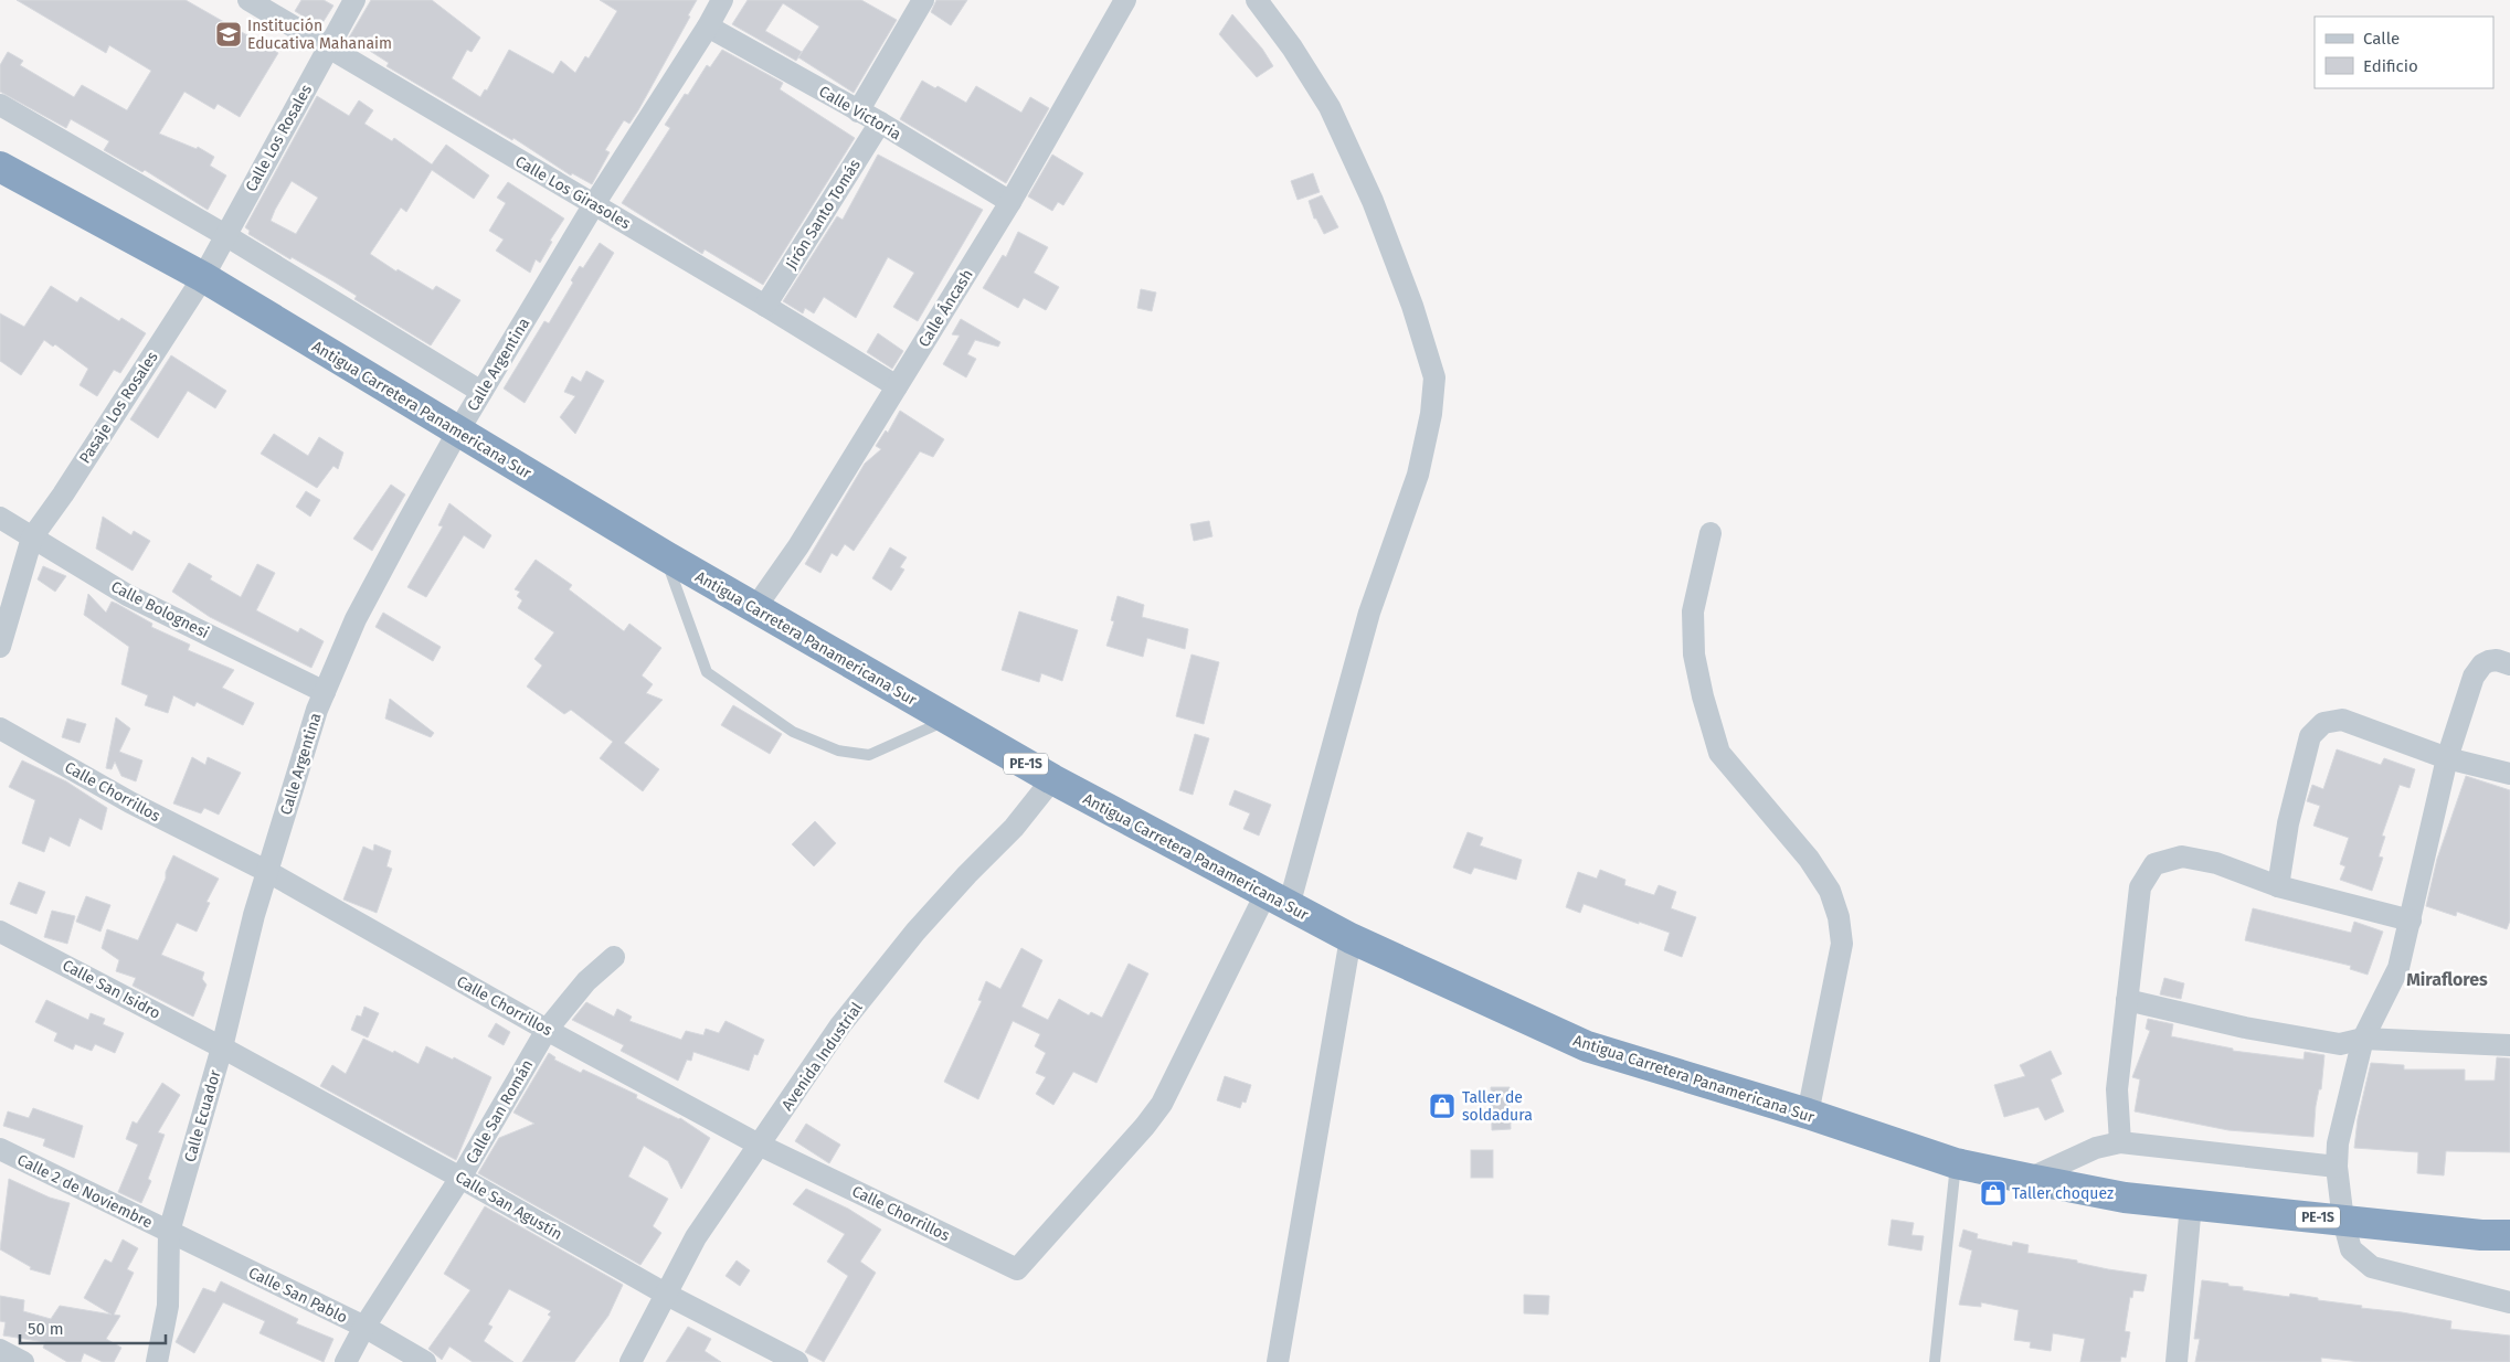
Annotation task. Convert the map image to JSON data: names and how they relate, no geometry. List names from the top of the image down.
{
  "streets": {
    "highway": ["Antigua Carretera Panamericana Sur", "PE-1S"],
    "street": [
      "Calle Victoria",
      "Calle Los Rosales",
      "Calle Los Girasoles",
      "Jirón Santo Tomás",
      "Calle Áncash",
      "Calle Argentina",
      "Pasaje Los Rosales",
      "Calle Bolognesi",
      "Calle Chorrillos",
      "Calle San Isidro",
      "Avenida Industrial",
      "Calle San Román",
      "Calle Ecuador",
      "Calle 2 de Noviembre",
      "Calle San Agustín",
      "Calle San Pablo"
    ]
  },
  "crossings": [
    ["Calle Victoria", "Jirón Santo Tomás"],
    ["Calle Victoria", "Calle Áncash"],
    ["Calle Victoria", "Calle Argentina"],
    ["Calle Los Rosales", "Calle Los Girasoles"],
    ["Calle Los Rosales", "Pasaje Los Rosales"],
    ["Calle Los Rosales", "Antigua Carretera Panamericana Sur"],
    ["Calle Los Girasoles", "Jirón Santo Tomás"],
    ["Calle Los Girasoles", "Calle Áncash"],
    ["Calle Los Girasoles", "Calle Argentina"],
    ["Calle Áncash", "Antigua Carretera Panamericana Sur"],
    ["Calle Argentina", "Antigua Carretera Panamericana Sur"],
    ["Calle Argentina", "Calle Bolognesi"],
    ["Calle Argentina", "Calle Chorrillos"],
    ["Calle Argentina", "Calle Ecuador"],
    ["Pasaje Los Rosales", "Antigua Carretera Panamericana Sur"],
    ["Pasaje Los Rosales", "Calle Bolognesi"],
    ["Antigua Carretera Panamericana Sur", "Calle Chorrillos"],
    ["Antigua Carretera Panamericana Sur", "Avenida Industrial"],
    ["Calle Chorrillos", "Avenida Industrial"],
    ["Calle Chorrillos", "Calle San Román"],
    ["Calle Chorrillos", "Calle Ecuador"],
    ["Calle San Isidro", "Calle Ecuador"],
    ["Calle San Isidro", "Calle San Agustín"],
    ["Avenida Industrial", "Calle San Agustín"],
    ["Calle San Román", "Calle San Agustín"],
    ["Calle San Román", "Calle San Pablo"],
    ["Calle Ecuador", "Calle 2 de Noviembre"],
    ["Calle Ecuador", "Calle San Agustín"],
    ["Calle Ecuador", "Calle San Pablo"],
    ["Calle 2 de Noviembre", "Calle San Pablo"]
  ],
  "districts": ["Miraflores"],
  "places": {
    "school or university": ["Institución Educativa Mahanaim"],
    "shop": ["Taller de soldadura", "Taller choquez"]
  },
  "legend": ["Calle", "Edificio"],
  "scale_bar": "50 m"
}
